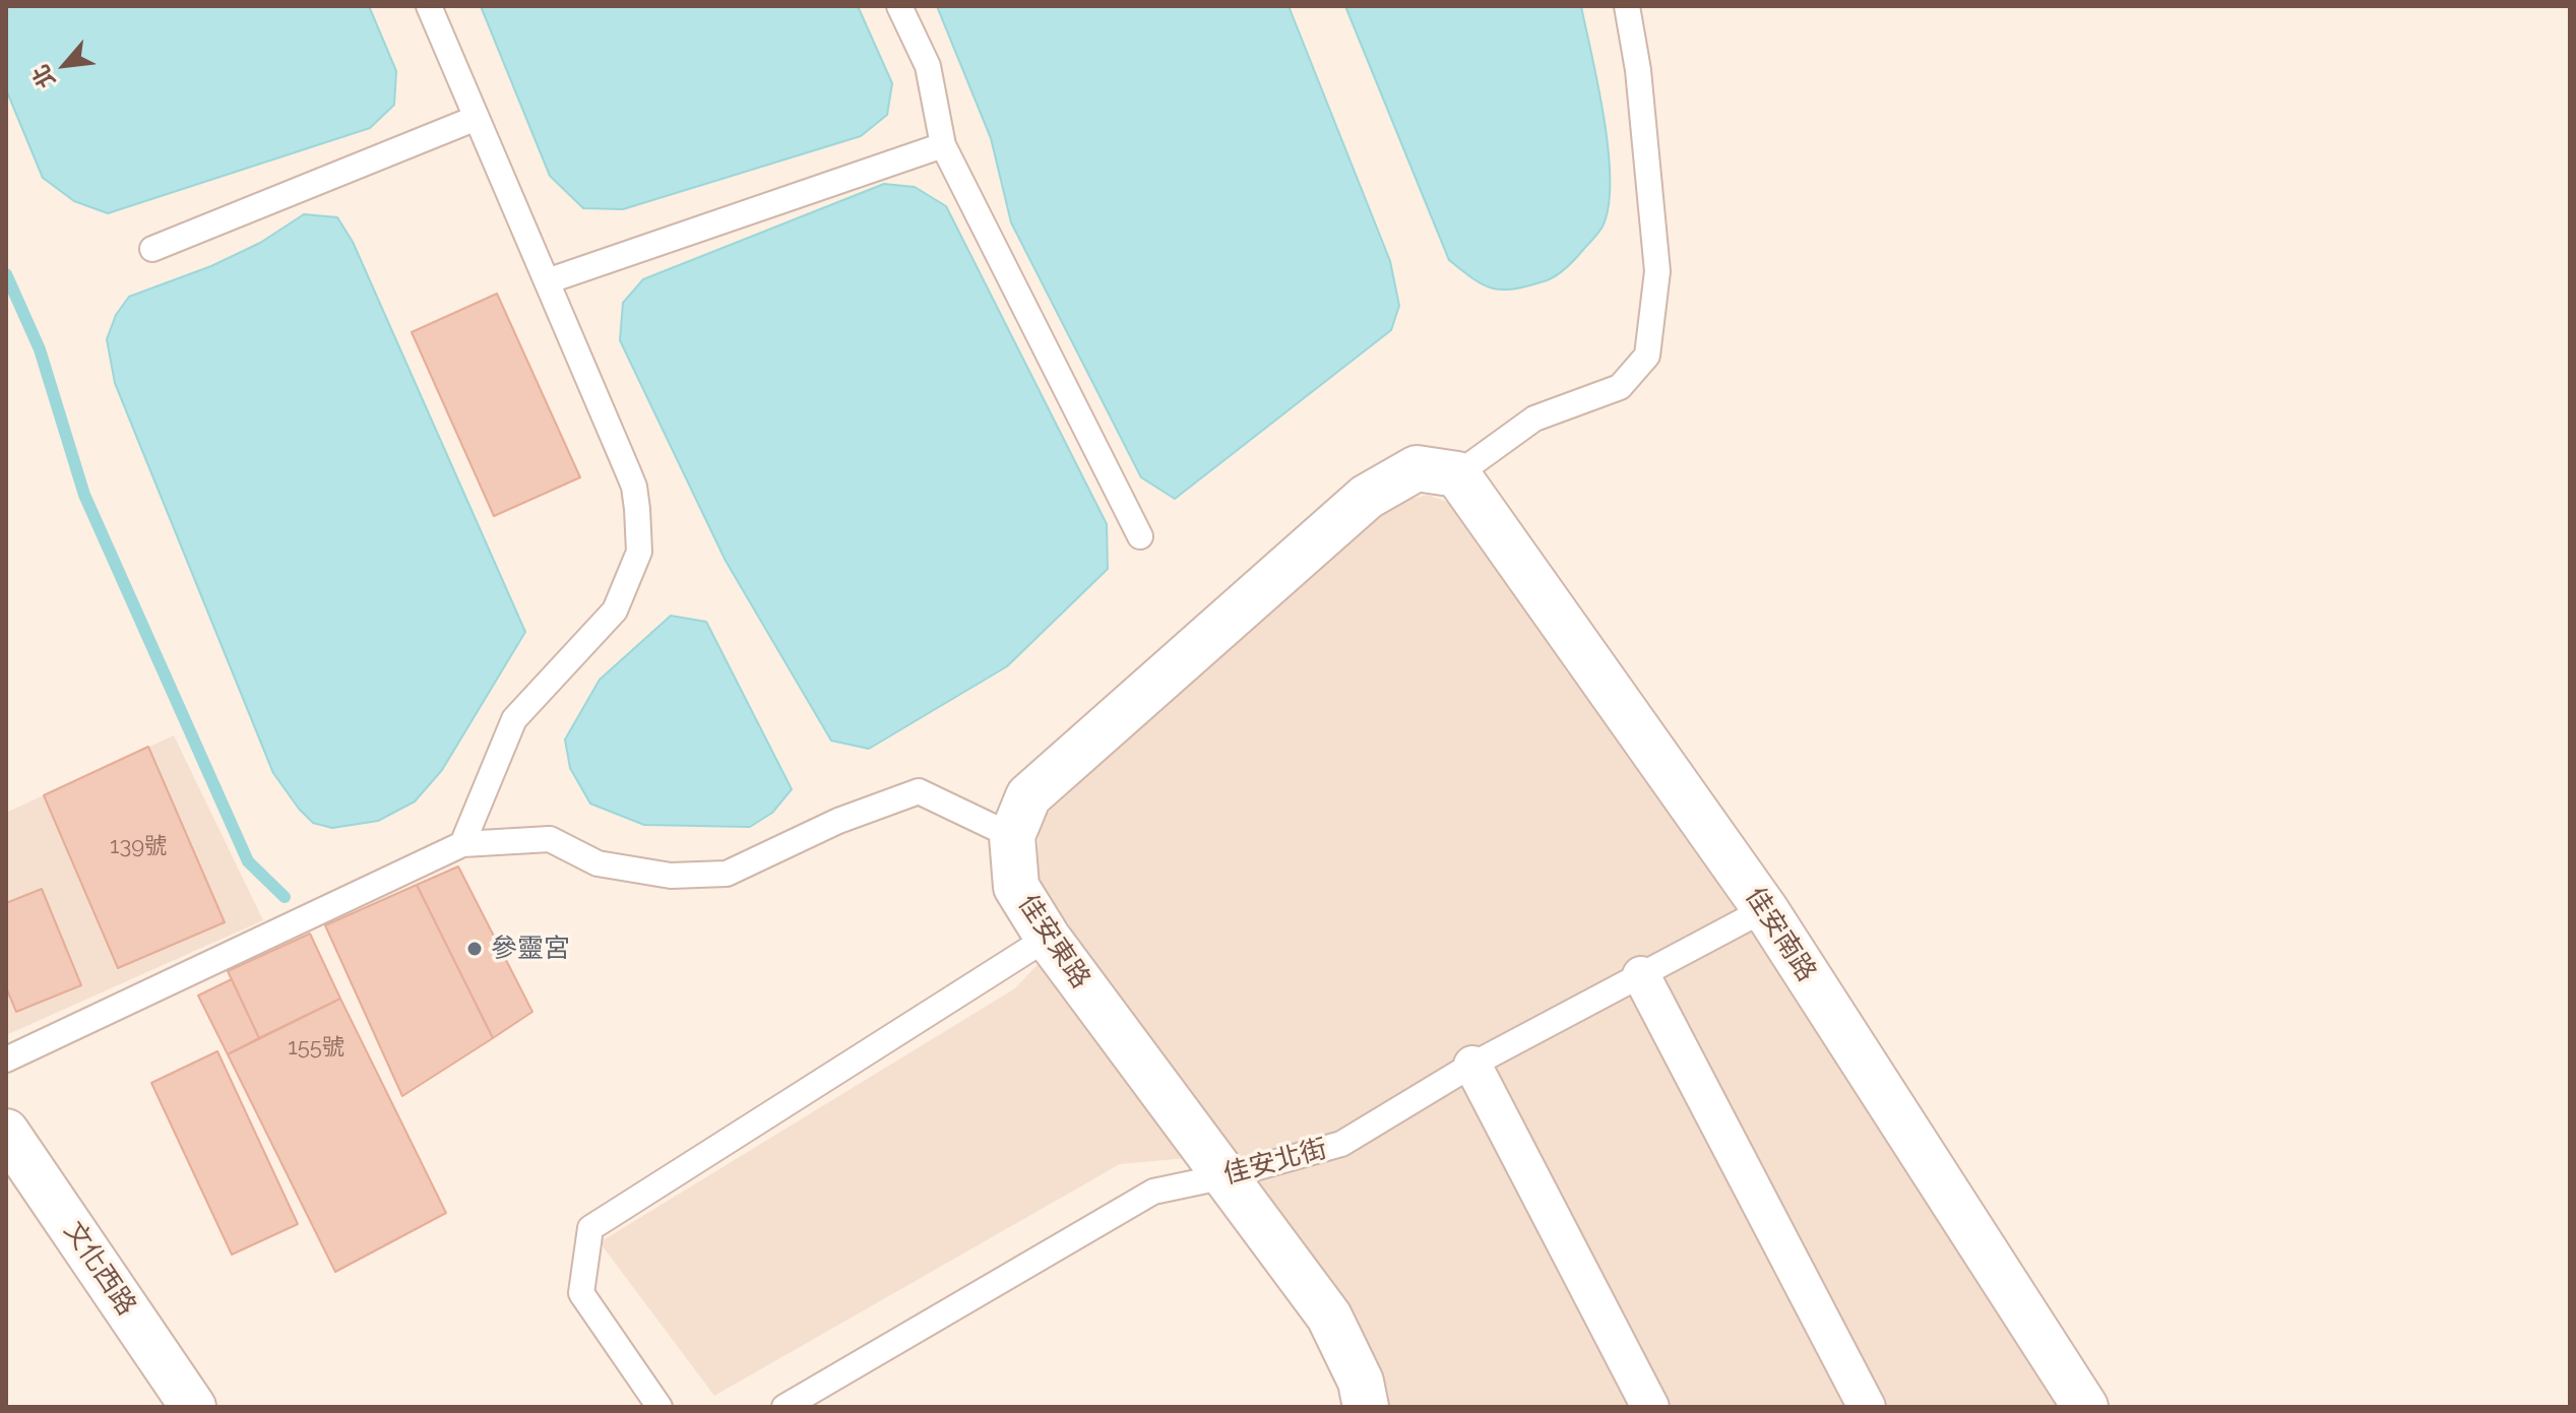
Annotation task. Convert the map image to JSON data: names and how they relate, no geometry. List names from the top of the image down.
{
  "streets": {
    "street": ["佳安南路", "佳安東路", "文化西路"],
    "lane": ["佳安北街"]
  },
  "crossings": [
    ["佳安南路", "佳安東路"],
    ["佳安南路", "佳安北街"],
    ["佳安東路", "佳安北街"]
  ],
  "places": ["參靈宮"],
  "house_numbers": ["139號", "155號"],
  "north": "bottom left"
}
